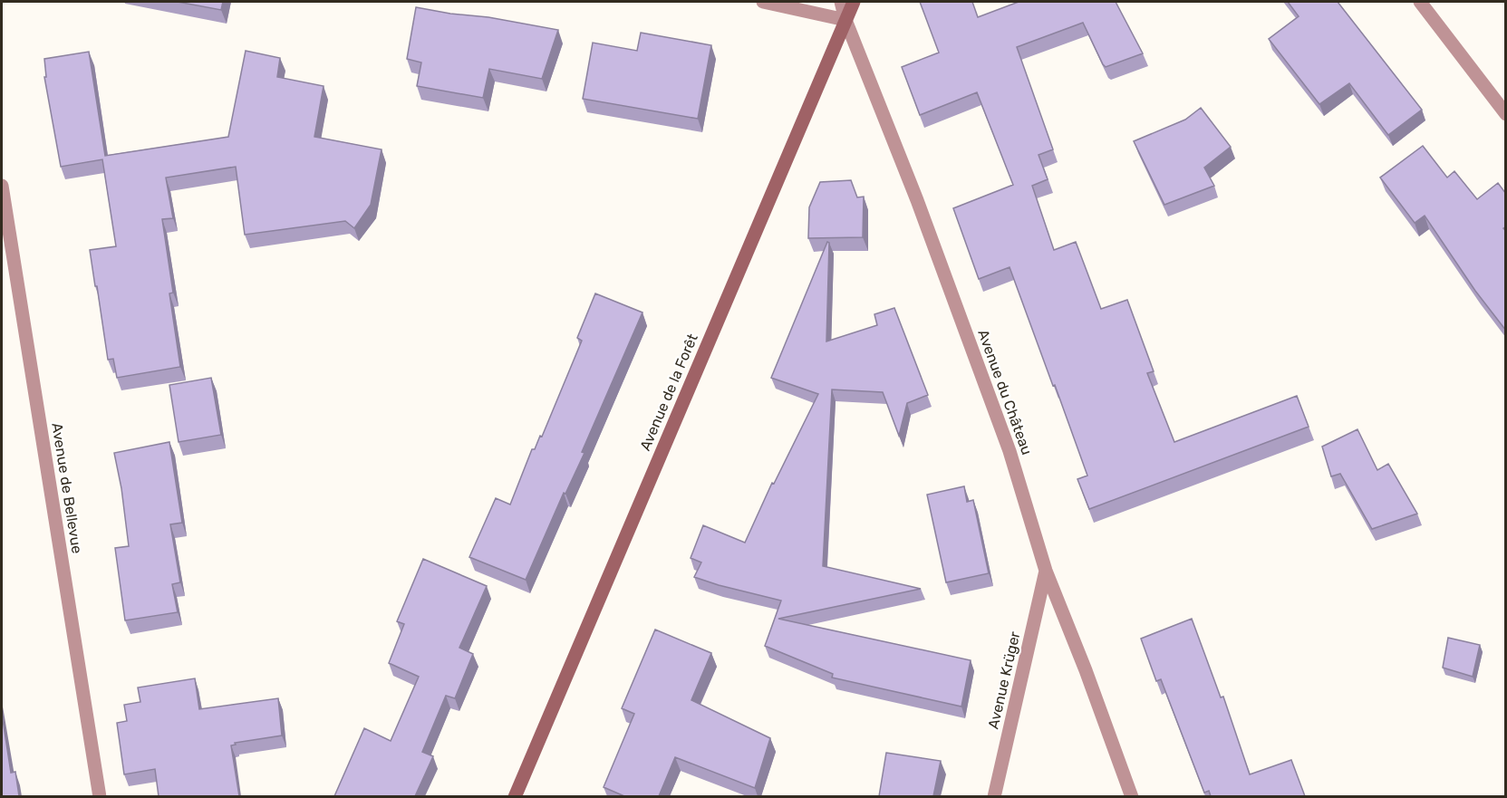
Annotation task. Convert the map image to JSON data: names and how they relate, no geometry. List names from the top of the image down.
{
  "streets": {
    "street": [
      "Avenue de la Forêt",
      "Avenue du Château",
      "Avenue de Bellevue",
      "Avenue Krüger"
    ]
  },
  "crossings": [
    ["Avenue de la Forêt", "Avenue du Château"],
    ["Avenue du Château", "Avenue Krüger"]
  ]
}
